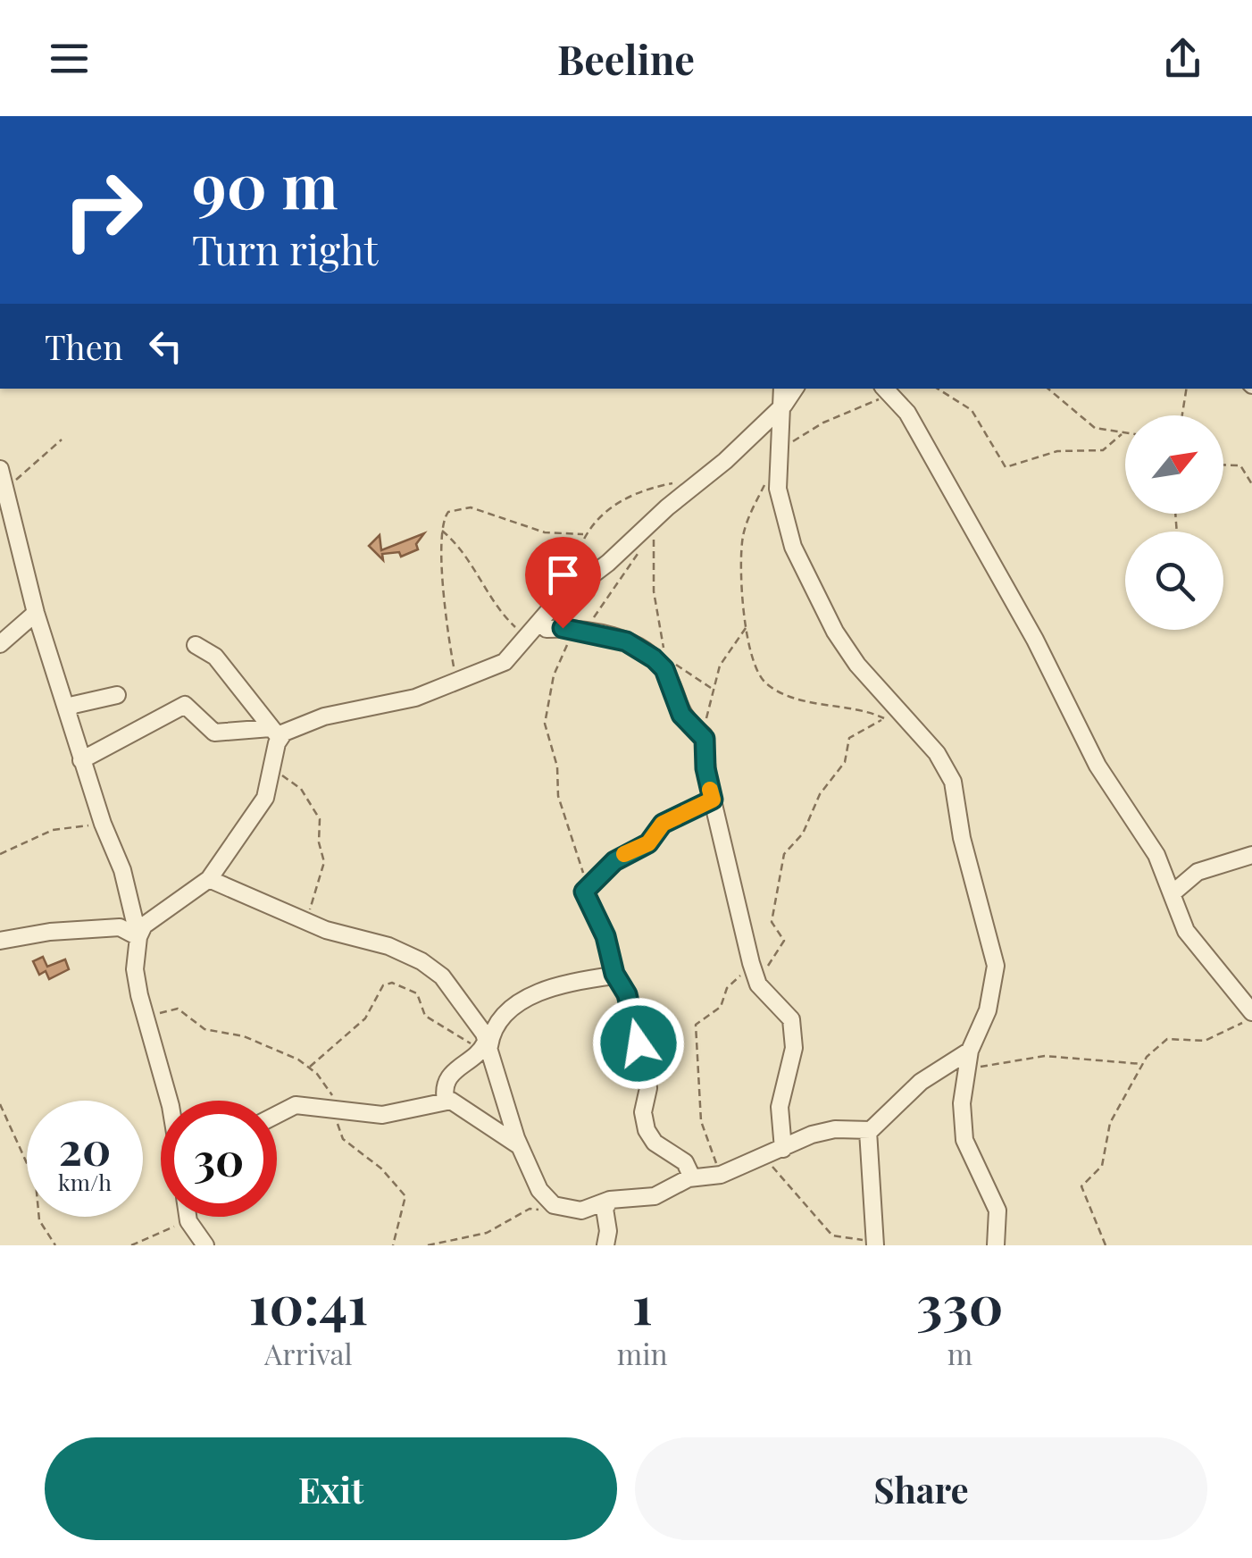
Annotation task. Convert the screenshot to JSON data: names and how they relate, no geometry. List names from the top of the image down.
{
  "north": "top right",
  "page": {
    "header": "Beeline",
    "turn": ["90 m", "Turn right"],
    "then": "Then",
    "speed": "20 km/h",
    "limit": "30",
    "eta": [
      "10:41",
      "Arrival",
      "1",
      "min",
      "330",
      "m"
    ],
    "buttons": ["Exit", "Share"]
  }
}
